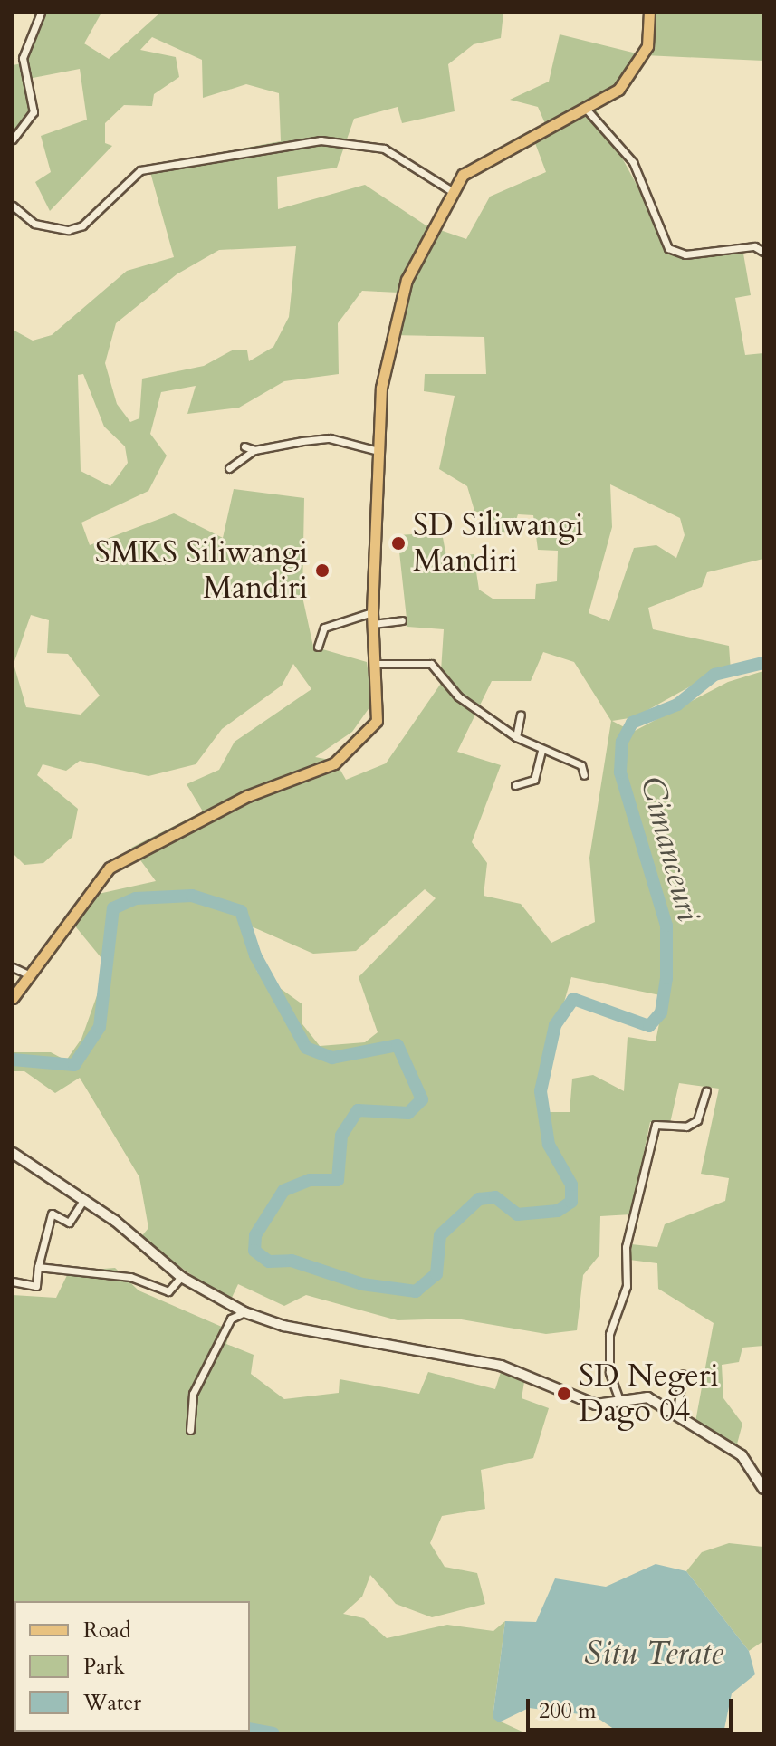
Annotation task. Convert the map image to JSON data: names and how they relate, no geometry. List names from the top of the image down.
{
  "water": ["Cimanceuri", "Situ Terate"],
  "places": ["SD Siliwangi Mandiri", "SMKS Siliwangi Mandiri", "SD Negeri Dago 04"],
  "legend": ["Road", "Park", "Water"],
  "scale_bar": "200 m"
}
